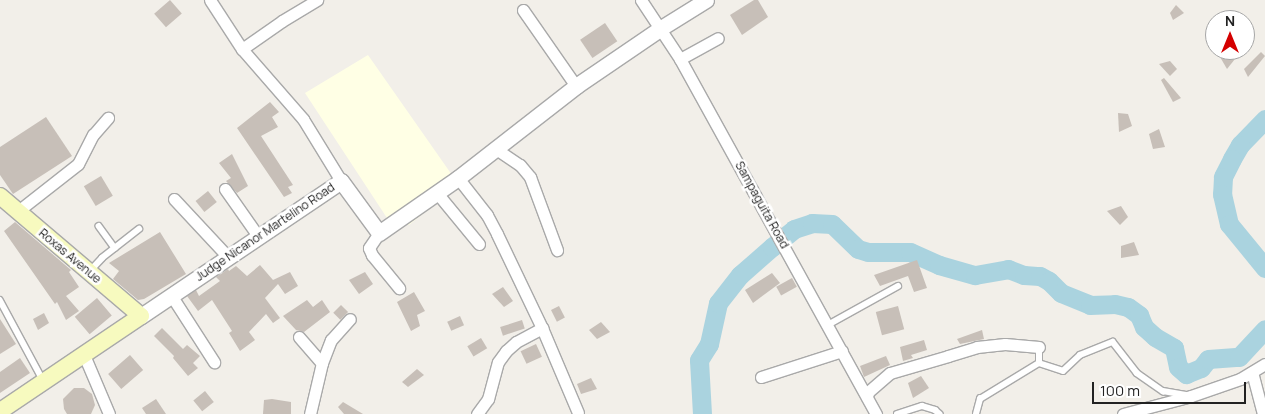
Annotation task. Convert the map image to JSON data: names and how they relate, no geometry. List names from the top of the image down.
{
  "streets": {
    "main road": ["Judge Nicanor Martelino Road", "Roxas Avenue"],
    "street": ["Sampaguita Road"]
  },
  "crossings": [
    ["Judge Nicanor Martelino Road", "Roxas Avenue"]
  ],
  "scale_bar": "100 m",
  "north": "top"
}
